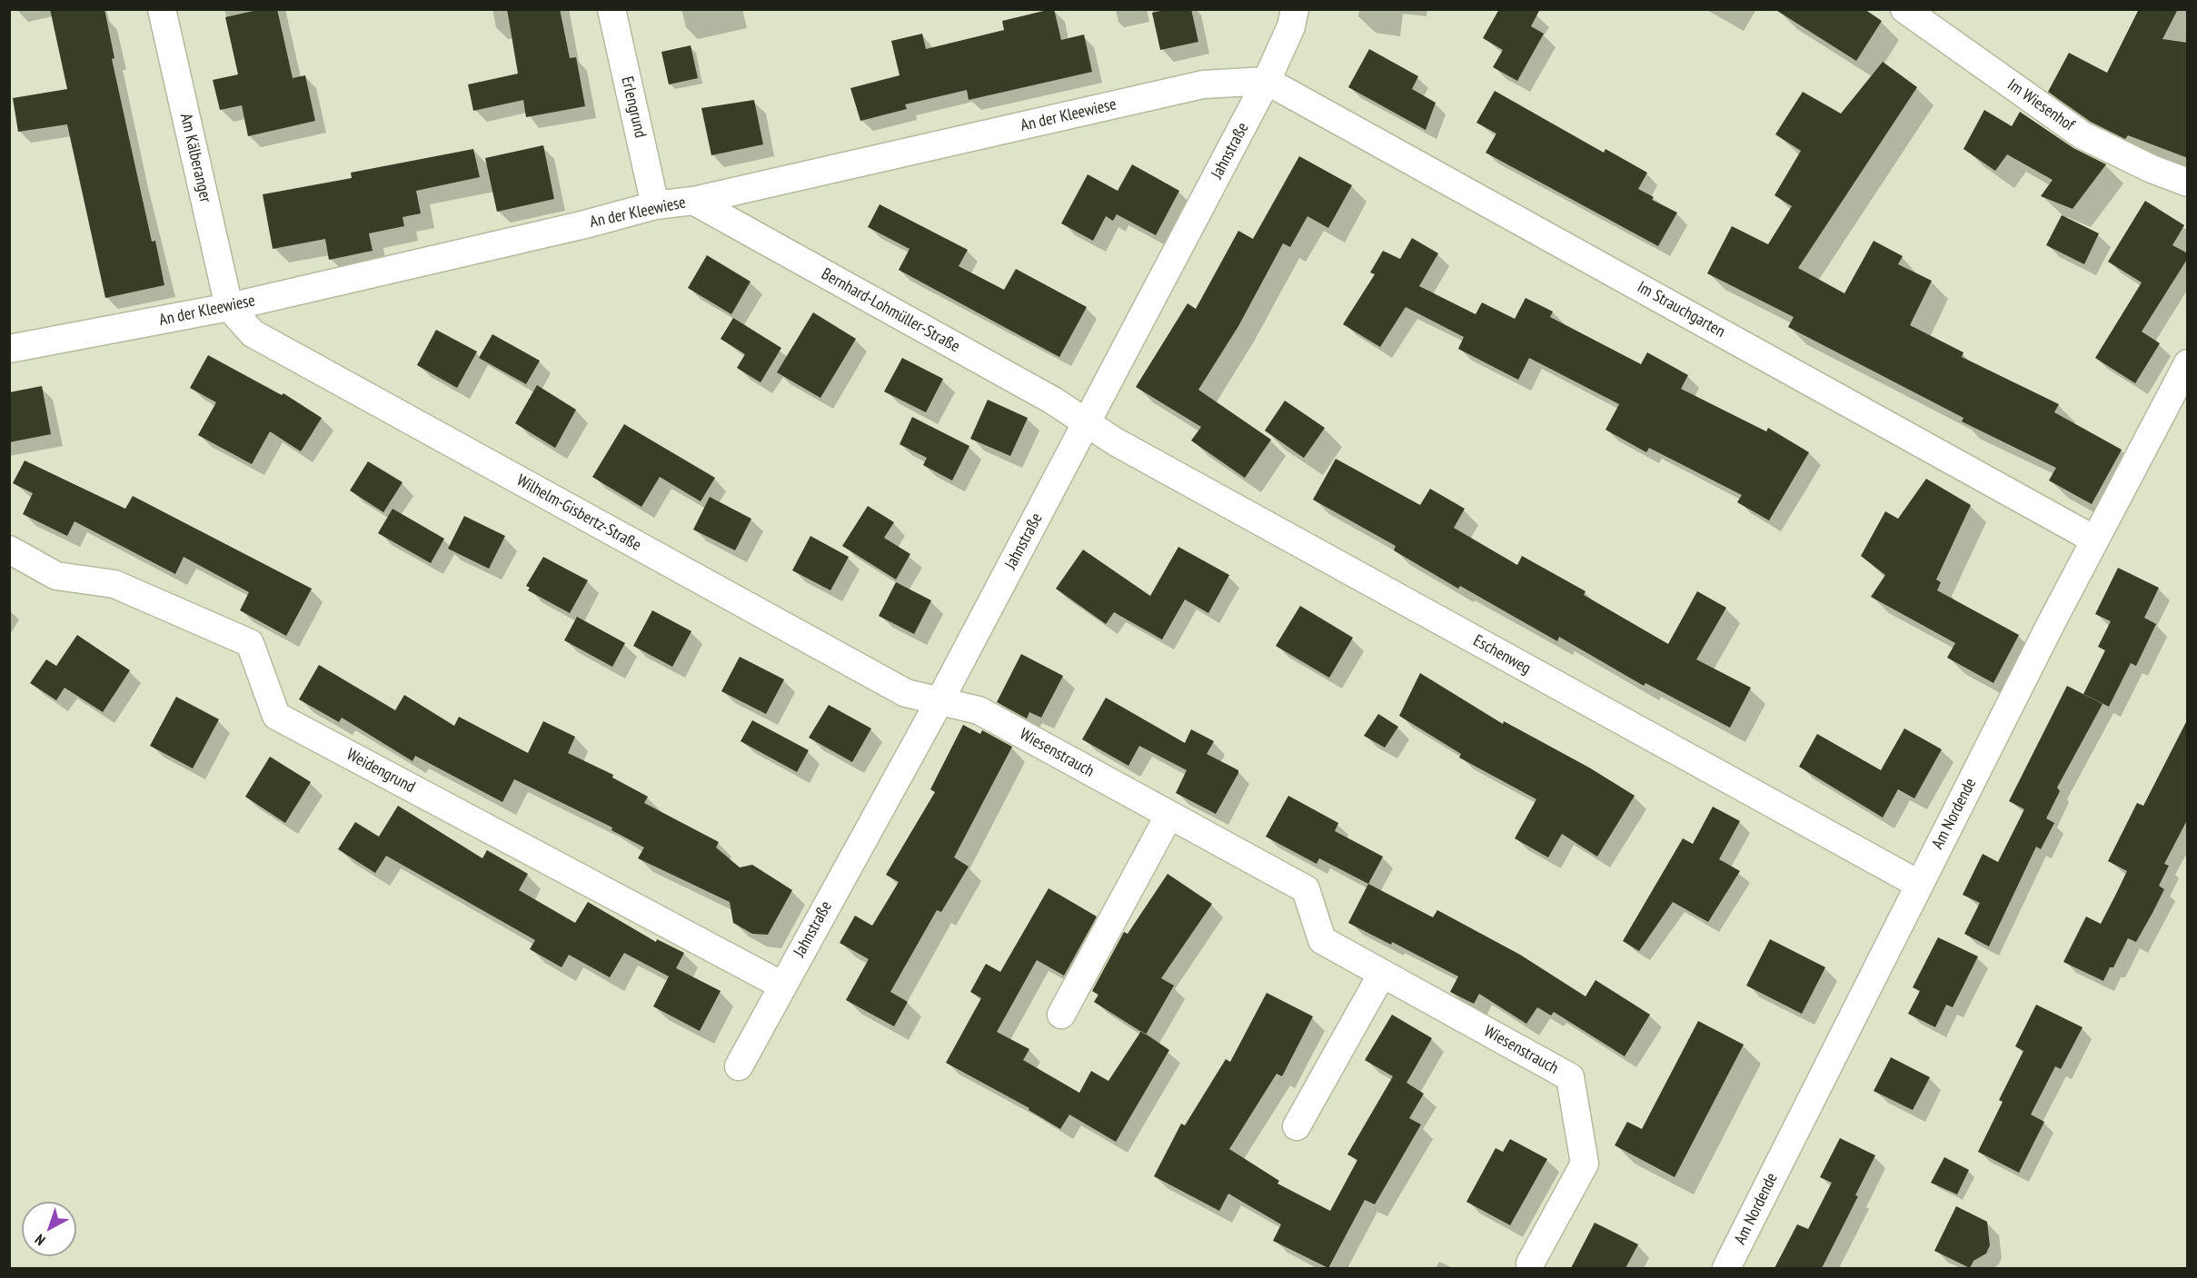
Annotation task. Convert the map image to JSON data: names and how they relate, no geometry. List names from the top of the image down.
{
  "streets": {
    "street": [
      "Im Wiesenhof",
      "Erlengrund",
      "An der Kleewiese",
      "Jahnstraße",
      "Am Kälberanger",
      "Im Strauchgarten",
      "Bernhard-Lohmüller-Straße",
      "Wilhelm-Gisbertz-Straße",
      "Eschenweg",
      "Wiesenstrauch",
      "Weidengrund",
      "Am Nordende"
    ]
  },
  "crossings": [
    ["Erlengrund", "An der Kleewiese"],
    ["An der Kleewiese", "Jahnstraße"],
    ["An der Kleewiese", "Am Kälberanger"],
    ["An der Kleewiese", "Im Strauchgarten"],
    ["An der Kleewiese", "Bernhard-Lohmüller-Straße"],
    ["An der Kleewiese", "Wilhelm-Gisbertz-Straße"],
    ["Jahnstraße", "Im Strauchgarten"],
    ["Jahnstraße", "Bernhard-Lohmüller-Straße"],
    ["Jahnstraße", "Wilhelm-Gisbertz-Straße"],
    ["Jahnstraße", "Eschenweg"],
    ["Jahnstraße", "Wiesenstrauch"],
    ["Jahnstraße", "Weidengrund"],
    ["Am Kälberanger", "Wilhelm-Gisbertz-Straße"],
    ["Im Strauchgarten", "Am Nordende"],
    ["Bernhard-Lohmüller-Straße", "Eschenweg"],
    ["Wilhelm-Gisbertz-Straße", "Wiesenstrauch"],
    ["Eschenweg", "Am Nordende"]
  ],
  "north": "bottom left"
}
